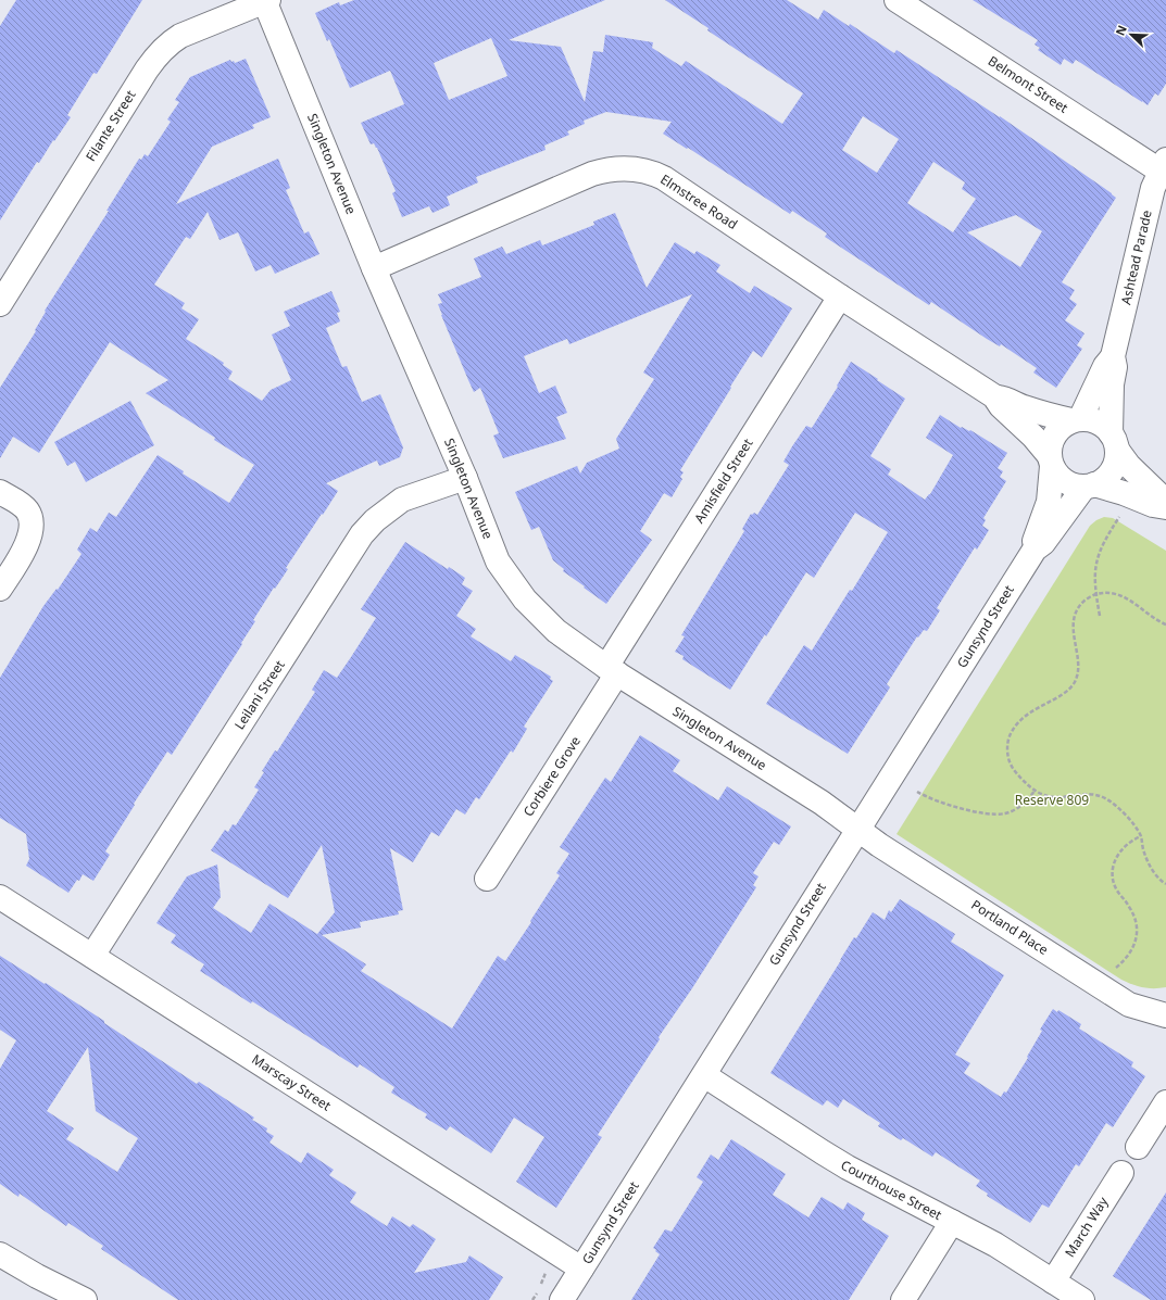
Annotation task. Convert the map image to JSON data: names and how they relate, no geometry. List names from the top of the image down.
{
  "streets": {
    "street": [
      "Belmont Street",
      "Filante Street",
      "Singleton Avenue",
      "Elmstree Road",
      "Ashtead Parade",
      "Amisfield Street",
      "Gunsynd Street",
      "Leilani Street",
      "Corbiere Grove",
      "Portland Place",
      "Marscay Street",
      "Courthouse Street",
      "March Way"
    ]
  },
  "crossings": [
    ["Belmont Street", "Ashtead Parade"],
    ["Filante Street", "Singleton Avenue"],
    ["Singleton Avenue", "Elmstree Road"],
    ["Singleton Avenue", "Amisfield Street"],
    ["Singleton Avenue", "Gunsynd Street"],
    ["Singleton Avenue", "Leilani Street"],
    ["Singleton Avenue", "Corbiere Grove"],
    ["Singleton Avenue", "Portland Place"],
    ["Elmstree Road", "Ashtead Parade"],
    ["Elmstree Road", "Amisfield Street"],
    ["Elmstree Road", "Gunsynd Street"],
    ["Ashtead Parade", "Gunsynd Street"],
    ["Amisfield Street", "Corbiere Grove"],
    ["Gunsynd Street", "Portland Place"],
    ["Gunsynd Street", "Marscay Street"],
    ["Gunsynd Street", "Courthouse Street"],
    ["Leilani Street", "Marscay Street"],
    ["Courthouse Street", "March Way"]
  ],
  "parks": ["Reserve 809"],
  "north": "top left"
}
